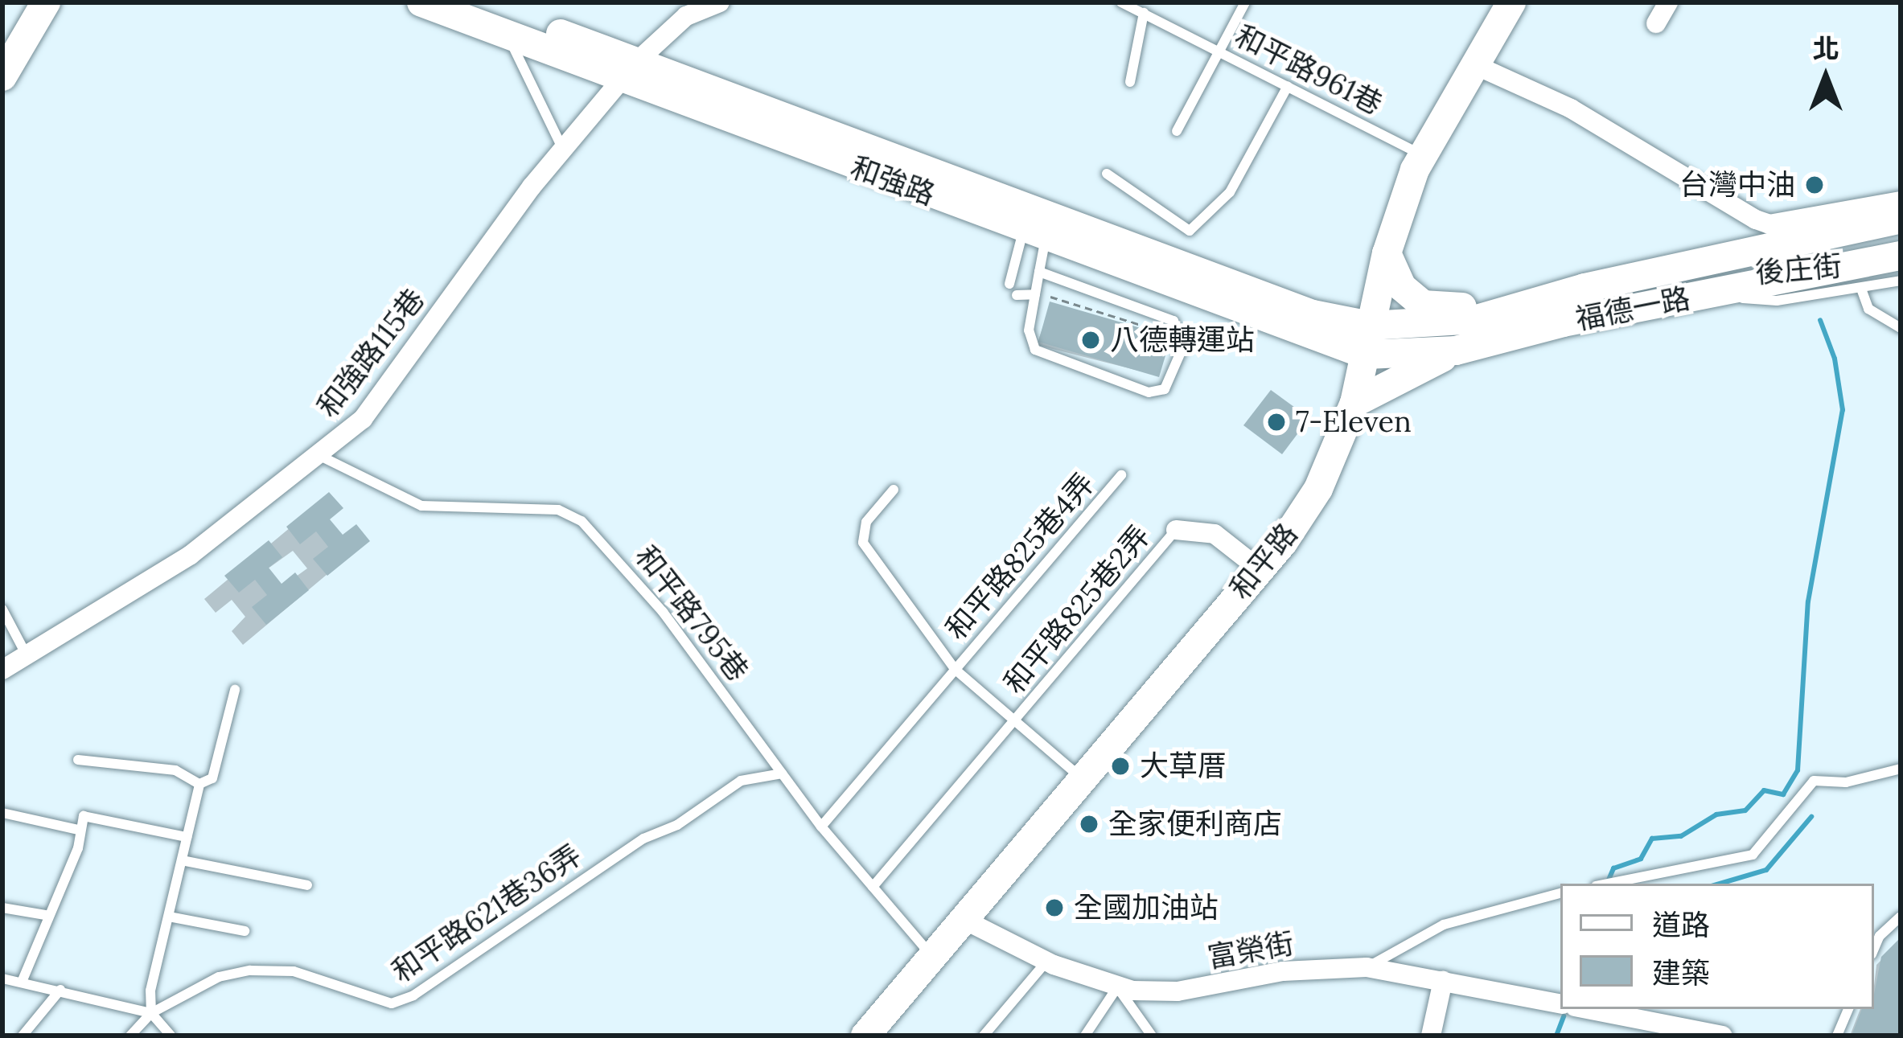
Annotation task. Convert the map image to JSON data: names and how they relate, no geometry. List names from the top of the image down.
{
  "streets": {
    "street": [
      "和強路",
      "福德一路",
      "和強路115巷",
      "和平路",
      "富榮街"
    ],
    "lane": [
      "和平路961巷",
      "後庄街",
      "和平路825巷4弄",
      "和平路825巷2弄",
      "和平路795巷",
      "和平路621巷36弄"
    ]
  },
  "crossings": [
    ["和平路961巷", "和平路"],
    ["和強路", "福德一路"],
    ["和強路", "和強路115巷"],
    ["和強路", "和平路"],
    ["後庄街", "福德一路"],
    ["福德一路", "和平路"],
    ["和強路115巷", "和平路795巷"],
    ["和平路825巷4弄", "和平路795巷"],
    ["和平路", "和平路795巷"],
    ["和平路", "富榮街"],
    ["和平路825巷2弄", "和平路795巷"],
    ["和平路795巷", "和平路621巷36弄"]
  ],
  "places": [
    "台灣中油",
    "八德轉運站",
    "7-Eleven",
    "大草厝",
    "全家便利商店",
    "全國加油站"
  ],
  "legend": ["道路", "建築"],
  "north": "top"
}
